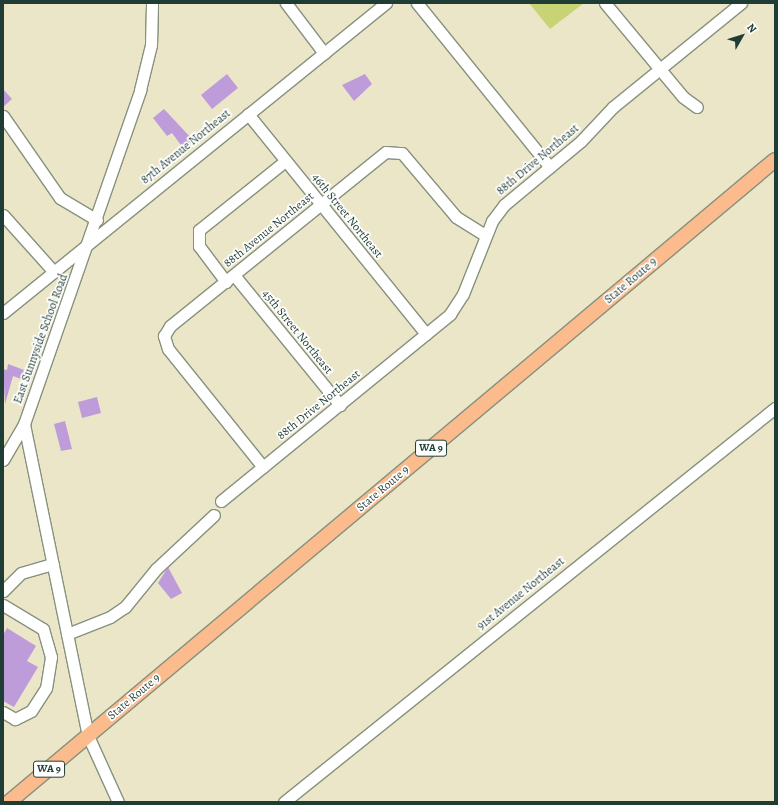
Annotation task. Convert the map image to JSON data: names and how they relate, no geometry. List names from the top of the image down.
{
  "streets": {
    "main road": ["State Route 9", "WA 9"],
    "street": [
      "87th Avenue Northeast",
      "88th Drive Northeast",
      "46th Street Northeast",
      "88th Avenue Northeast",
      "45th Street Northeast",
      "East Sunnyside School Road",
      "91st Avenue Northeast"
    ]
  },
  "crossings": [
    ["87th Avenue Northeast", "46th Street Northeast"],
    ["87th Avenue Northeast", "East Sunnyside School Road"],
    ["88th Drive Northeast", "46th Street Northeast"],
    ["88th Drive Northeast", "88th Avenue Northeast"],
    ["88th Drive Northeast", "45th Street Northeast"],
    ["46th Street Northeast", "88th Avenue Northeast"],
    ["46th Street Northeast", "45th Street Northeast"],
    ["88th Avenue Northeast", "45th Street Northeast"],
    ["State Route 9", "East Sunnyside School Road"]
  ],
  "north": "top right"
}
